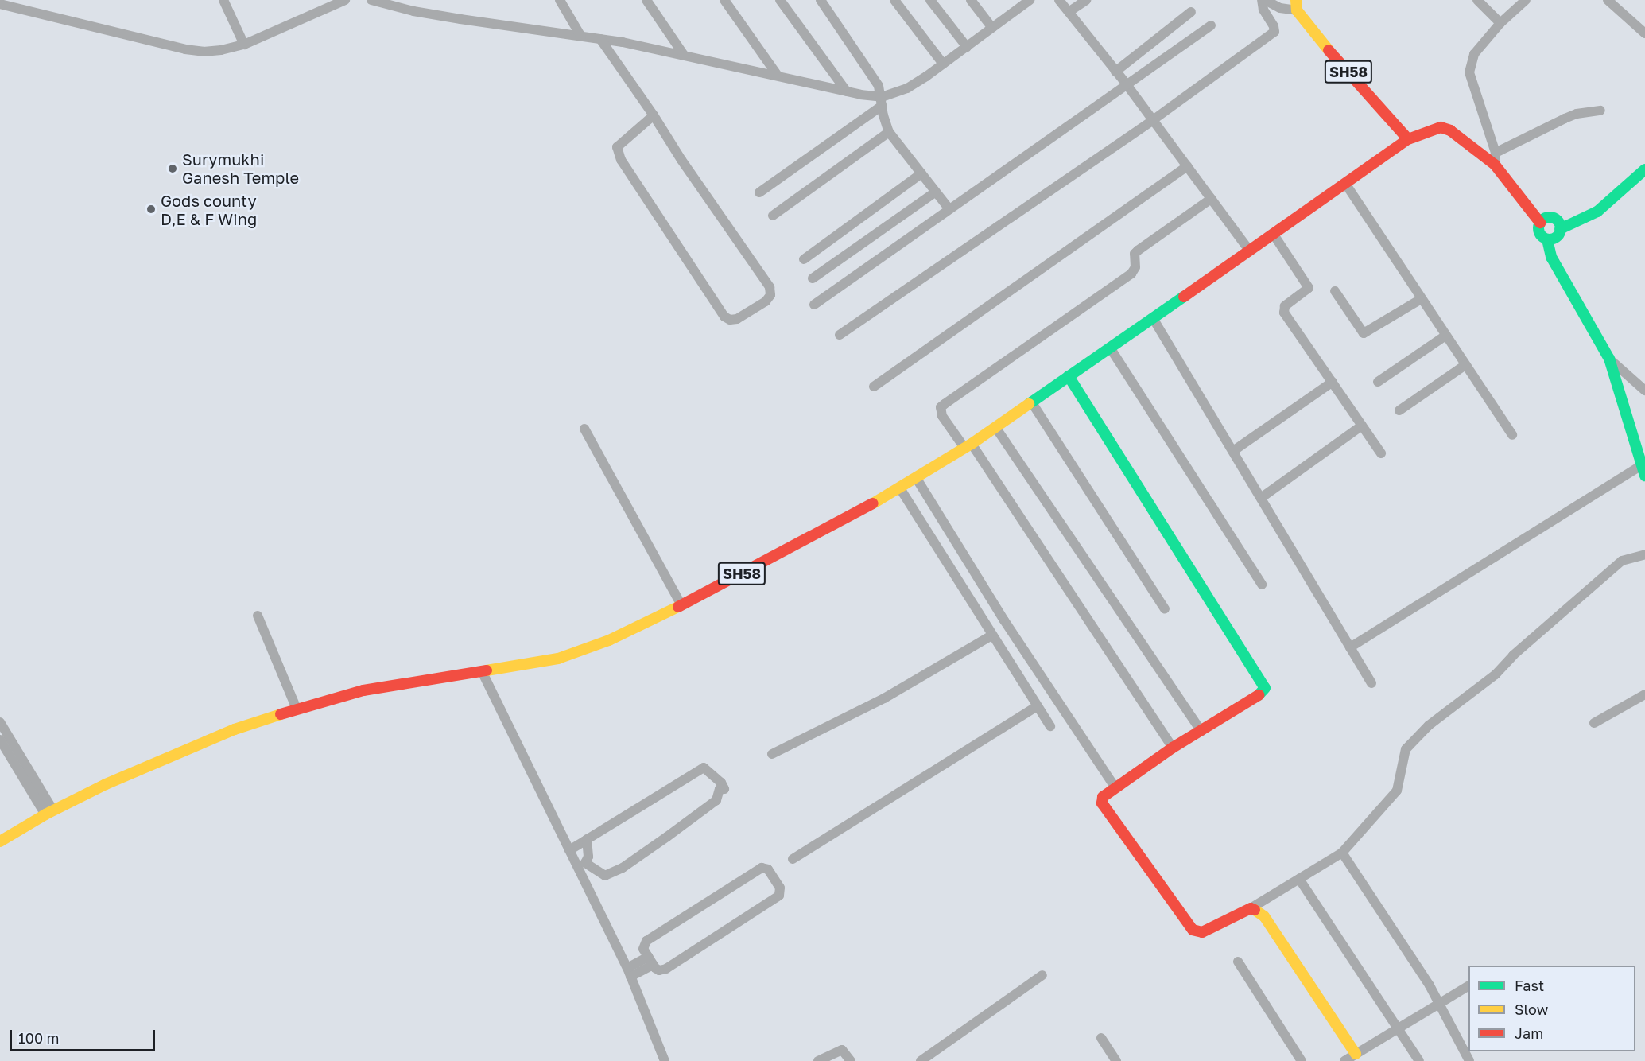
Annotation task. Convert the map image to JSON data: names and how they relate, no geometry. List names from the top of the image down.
{
  "streets": {
    "main road": ["SH58"]
  },
  "places": ["Surymukhi Ganesh Temple", "Gods county D,E & F Wing"],
  "legend": ["Fast", "Slow", "Jam"],
  "scale_bar": "100 m"
}
